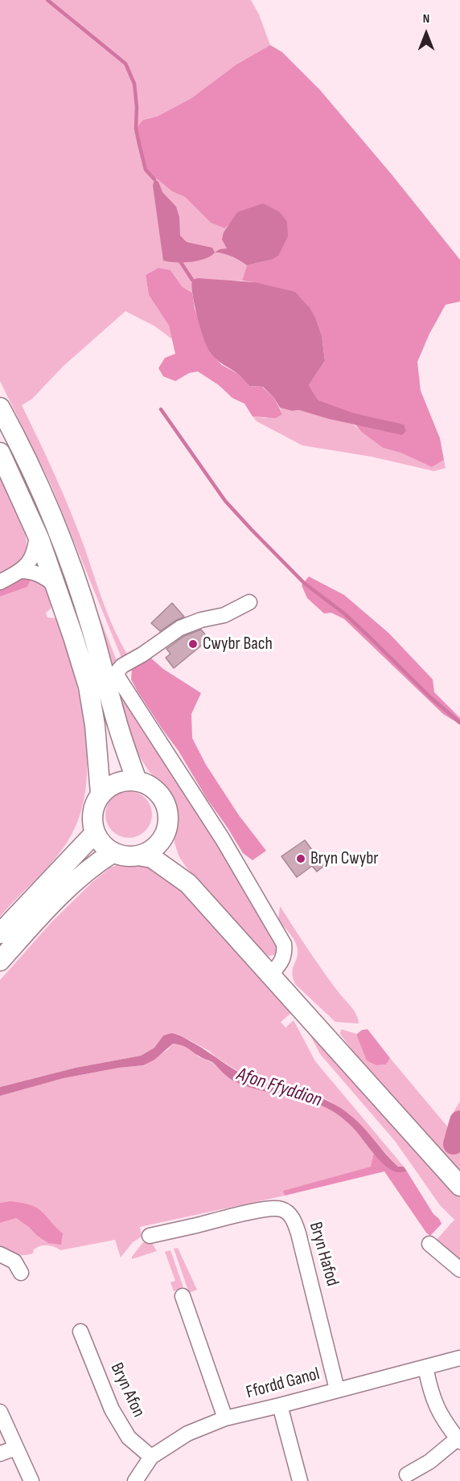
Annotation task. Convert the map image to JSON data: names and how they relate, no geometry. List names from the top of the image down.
{
  "streets": {
    "street": ["Bryn Hafod", "Ffordd Ganol", "Bryn Afon"]
  },
  "crossings": [
    ["Bryn Hafod", "Ffordd Ganol"],
    ["Ffordd Ganol", "Bryn Afon"]
  ],
  "water": ["Afon Ffyddion"],
  "places": ["Cwybr Bach", "Bryn Cwybr"],
  "north": "top"
}
